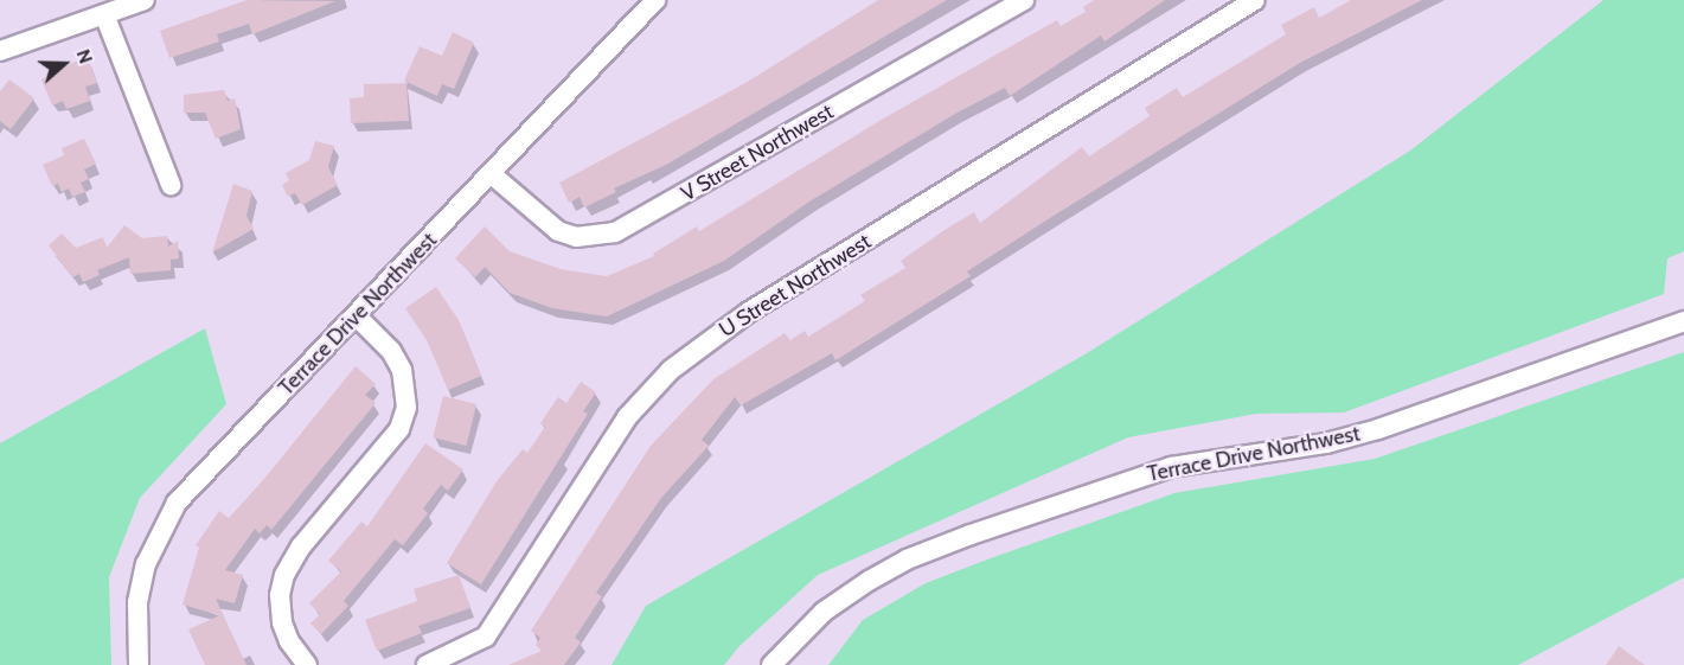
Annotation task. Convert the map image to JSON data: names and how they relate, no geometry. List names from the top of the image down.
{
  "streets": {
    "street": ["V Street Northwest", "U Street Northwest", "Terrace Drive Northwest"]
  },
  "crossings": [
    ["V Street Northwest", "Terrace Drive Northwest"]
  ],
  "north": "right"
}
